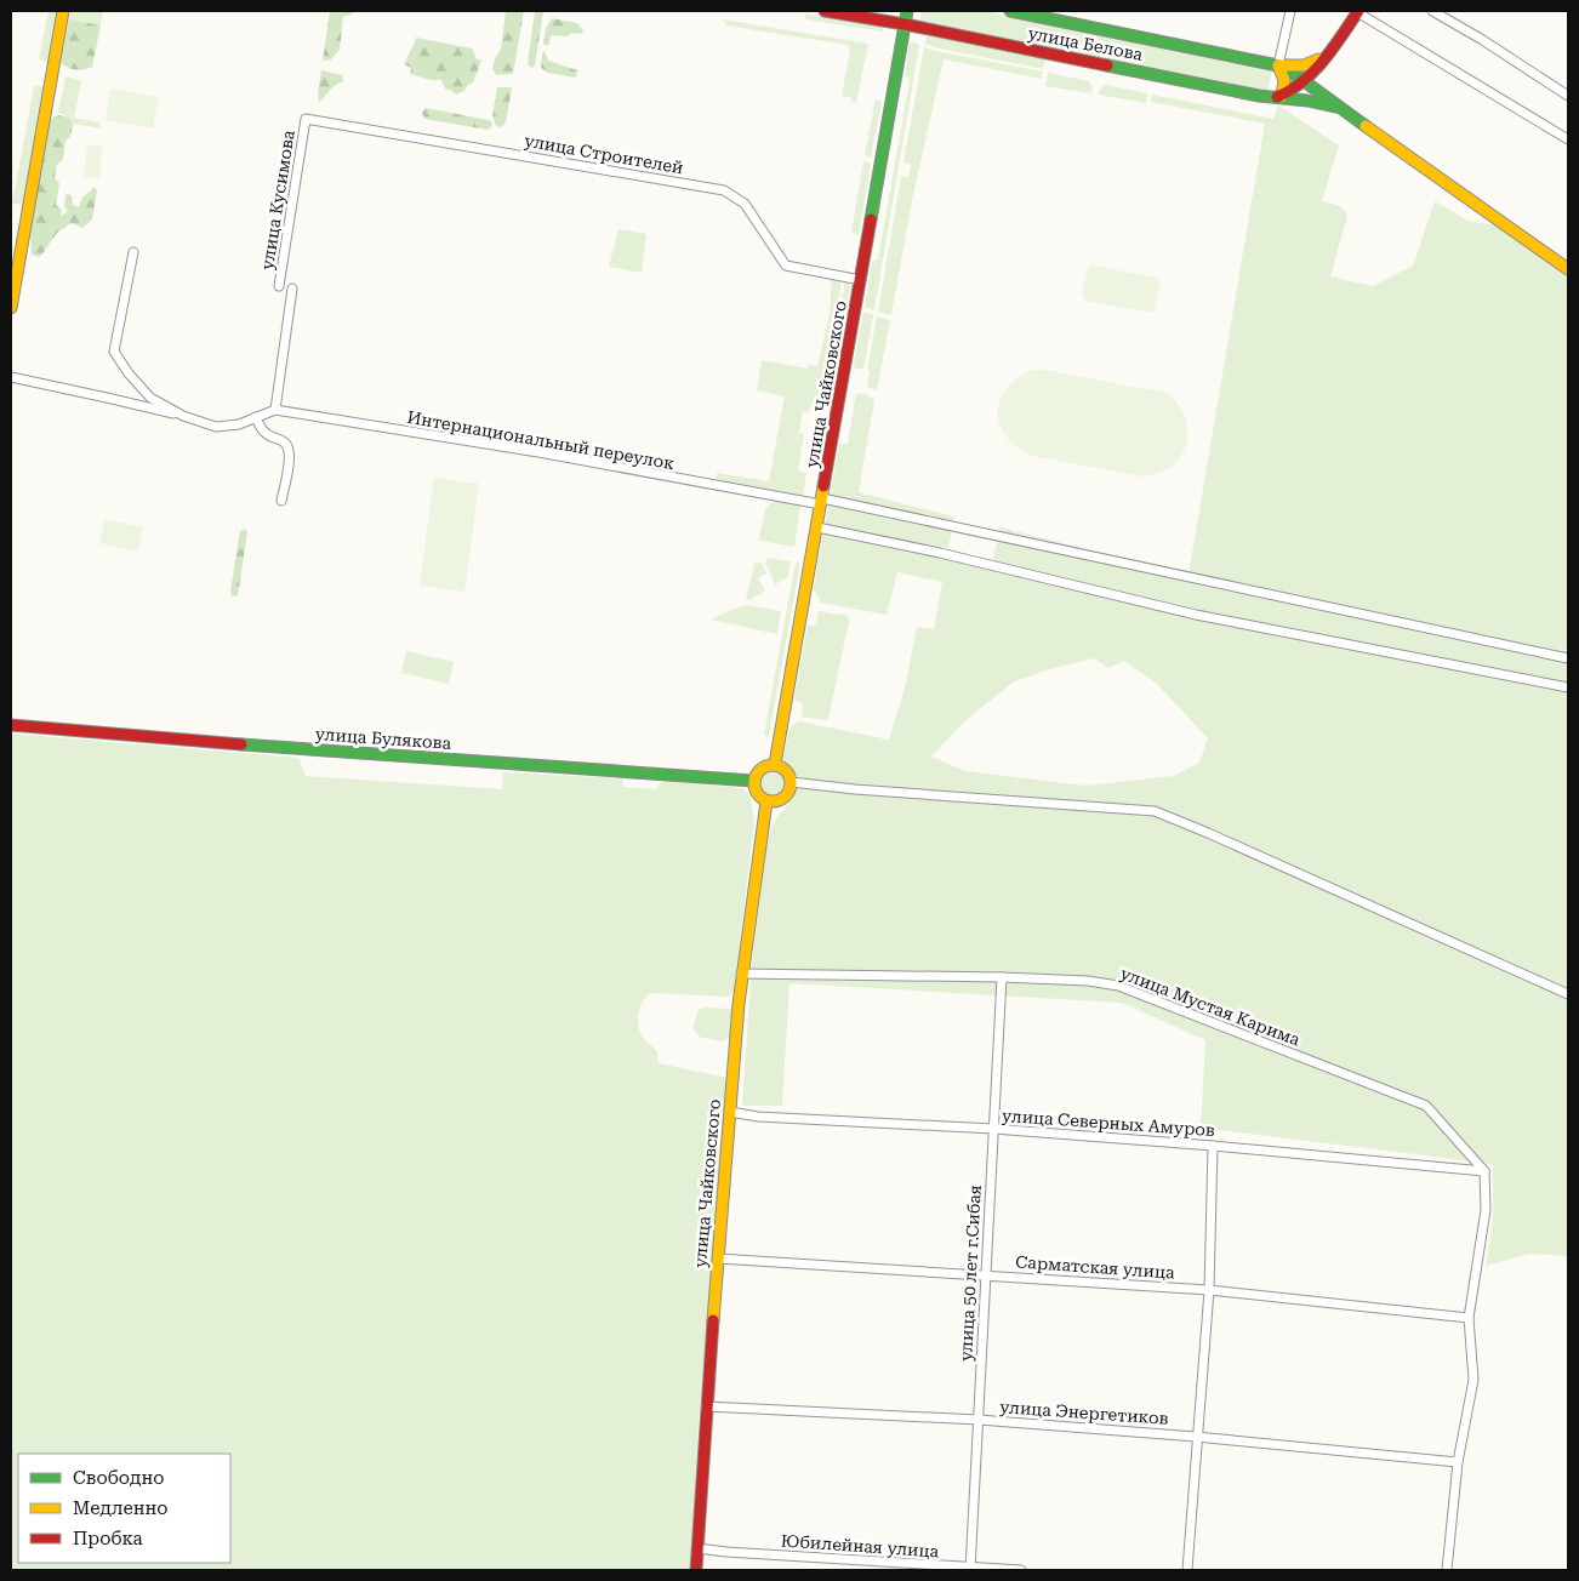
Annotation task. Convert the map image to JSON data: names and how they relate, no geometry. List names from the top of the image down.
{
  "streets": {
    "street": [
      "улица Белова",
      "улица Строителей",
      "улица Кусимова",
      "улица Чайковского",
      "Интернациональный переулок",
      "улица Булякова",
      "улица Мустая Карима",
      "улица Северных Амуров",
      "Сарматская улица",
      "улица 50 лет г.Сибая",
      "улица Энергетиков",
      "Юбилейная улица"
    ]
  },
  "crossings": [
    ["улица Белова", "улица Чайковского"],
    ["улица Строителей", "улица Кусимова"],
    ["улица Строителей", "улица Чайковского"],
    ["улица Кусимова", "Интернациональный переулок"],
    ["улица Чайковского", "Интернациональный переулок"],
    ["улица Чайковского", "улица Булякова"],
    ["улица Чайковского", "улица Мустая Карима"],
    ["улица Чайковского", "улица Северных Амуров"],
    ["улица Чайковского", "Сарматская улица"],
    ["улица Чайковского", "улица Энергетиков"],
    ["улица Чайковского", "Юбилейная улица"],
    ["улица Мустая Карима", "улица Северных Амуров"],
    ["улица Мустая Карима", "улица 50 лет г.Сибая"],
    ["улица Северных Амуров", "улица 50 лет г.Сибая"],
    ["Сарматская улица", "улица 50 лет г.Сибая"],
    ["улица 50 лет г.Сибая", "улица Энергетиков"],
    ["улица 50 лет г.Сибая", "Юбилейная улица"]
  ],
  "legend": ["Свободно", "Медленно", "Пробка"]
}
